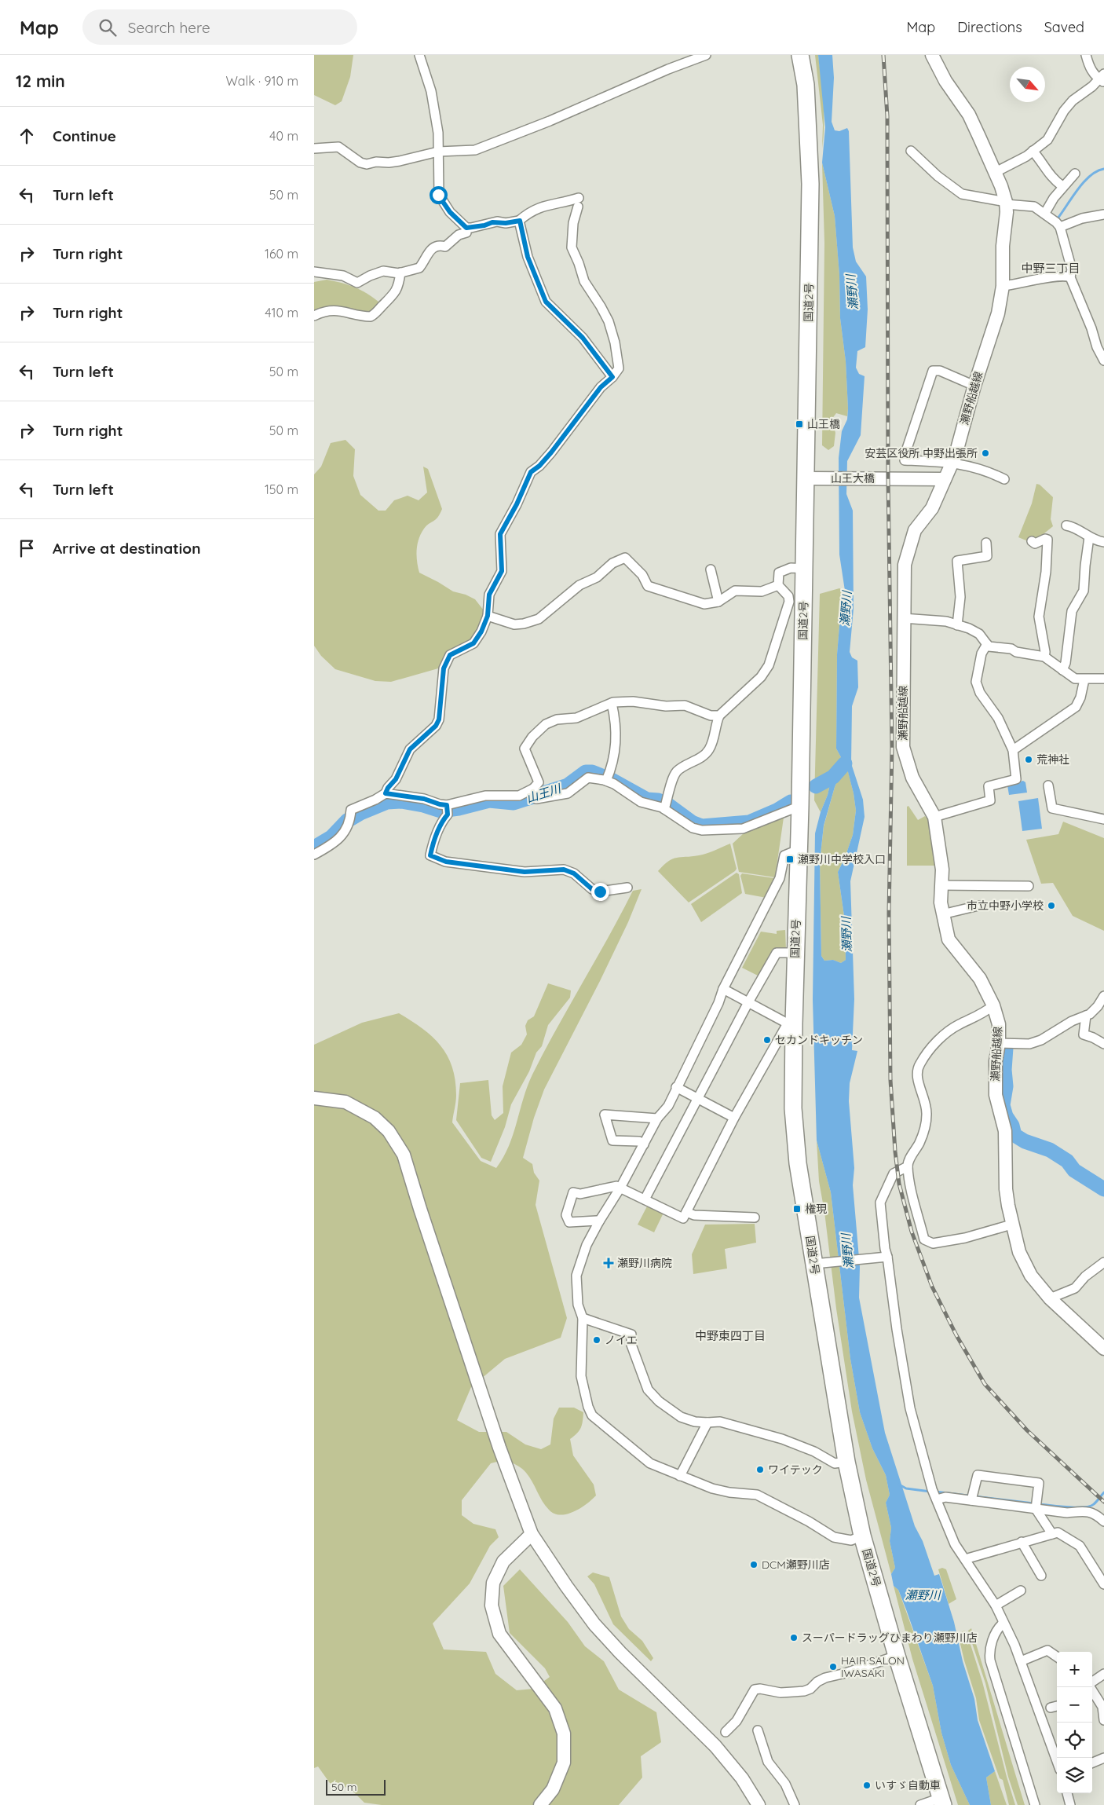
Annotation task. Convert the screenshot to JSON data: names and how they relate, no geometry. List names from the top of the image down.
{
  "streets": {
    "highway": ["国道2号"],
    "main road": ["瀬野船越線", "山王大橋"]
  },
  "crossings": [
    ["国道2号", "山王大橋"],
    ["瀬野船越線", "山王大橋"]
  ],
  "districts": ["中野三丁目", "中野東四丁目"],
  "water": ["瀬野川", "山王川"],
  "places": {
    "transit": ["山王橋", "瀬野川中学校入口", "権現"],
    "other": [
      "安芸区役所 中野出張所",
      "荒神社",
      "市立中野小学校",
      "セカンドキッチン",
      "ノイエ",
      "ワイテック",
      "DCM瀬野川店",
      "スーパードラッグひまわり瀬野川店",
      "HAIR SALON IWASAKI",
      "いすゞ自動車"
    ],
    "health": ["瀬野川病院"]
  },
  "scale_bar": "50 m",
  "north": "bottom right",
  "page": {
    "header": "Map",
    "search": "Search here",
    "nav": ["Map", "Directions", "Saved"],
    "heading": ["12 min", "Walk · 910 m"],
    "list": [
      ["Continue", "40 m"],
      ["Turn left", "50 m"],
      ["Turn right", "160 m"],
      ["Turn right", "410 m"],
      ["Turn left", "50 m"],
      ["Turn right", "50 m"],
      ["Turn left", "150 m"],
      "Arrive at destination"
    ],
    "map_buttons": ["+", "−"],
    "scale": "50 m"
  }
}
